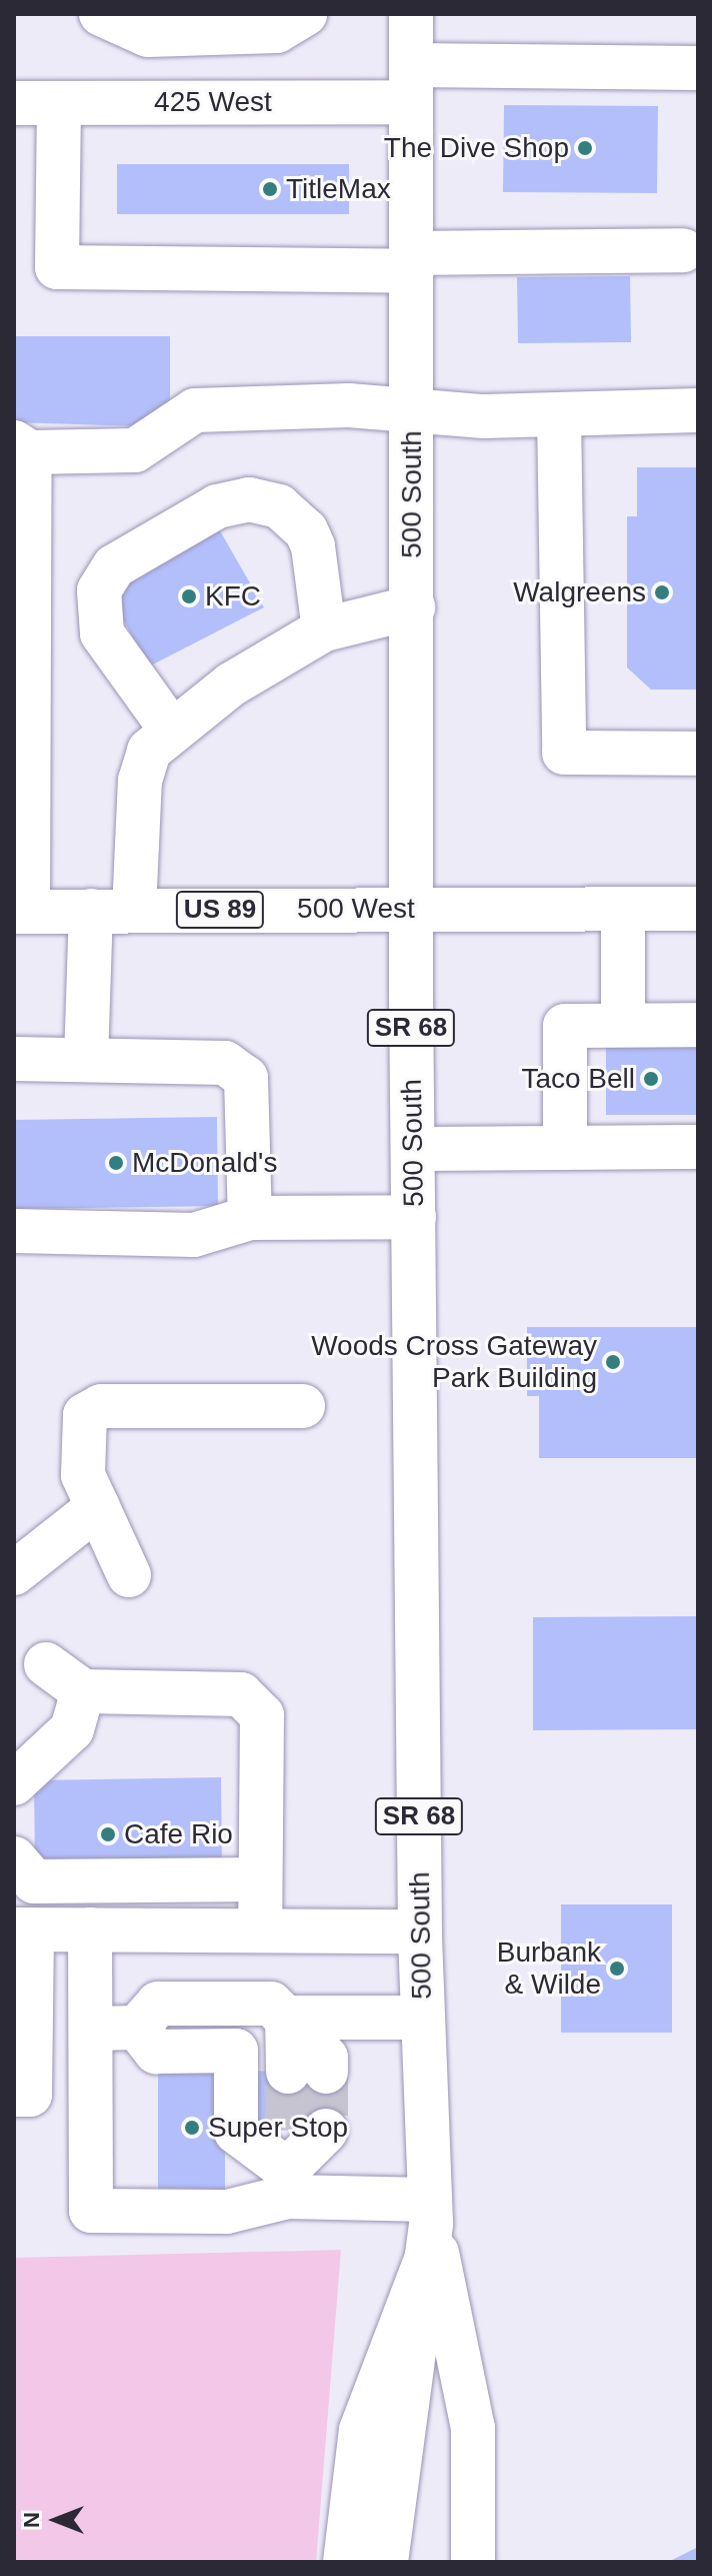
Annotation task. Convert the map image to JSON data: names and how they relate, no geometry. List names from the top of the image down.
{
  "streets": {
    "main road": [
      "425 West",
      "500 South",
      "500 West",
      "US 89",
      "SR 68"
    ]
  },
  "crossings": [
    ["425 West", "500 South"],
    ["500 South", "500 West"]
  ],
  "places": [
    "The Dive Shop",
    "TitleMax",
    "Walgreens",
    "KFC",
    "Taco Bell",
    "McDonald's",
    "Woods Cross Gateway Park Building",
    "Cafe Rio",
    "Burbank & Wilde",
    "Super Stop"
  ],
  "north": "left"
}
